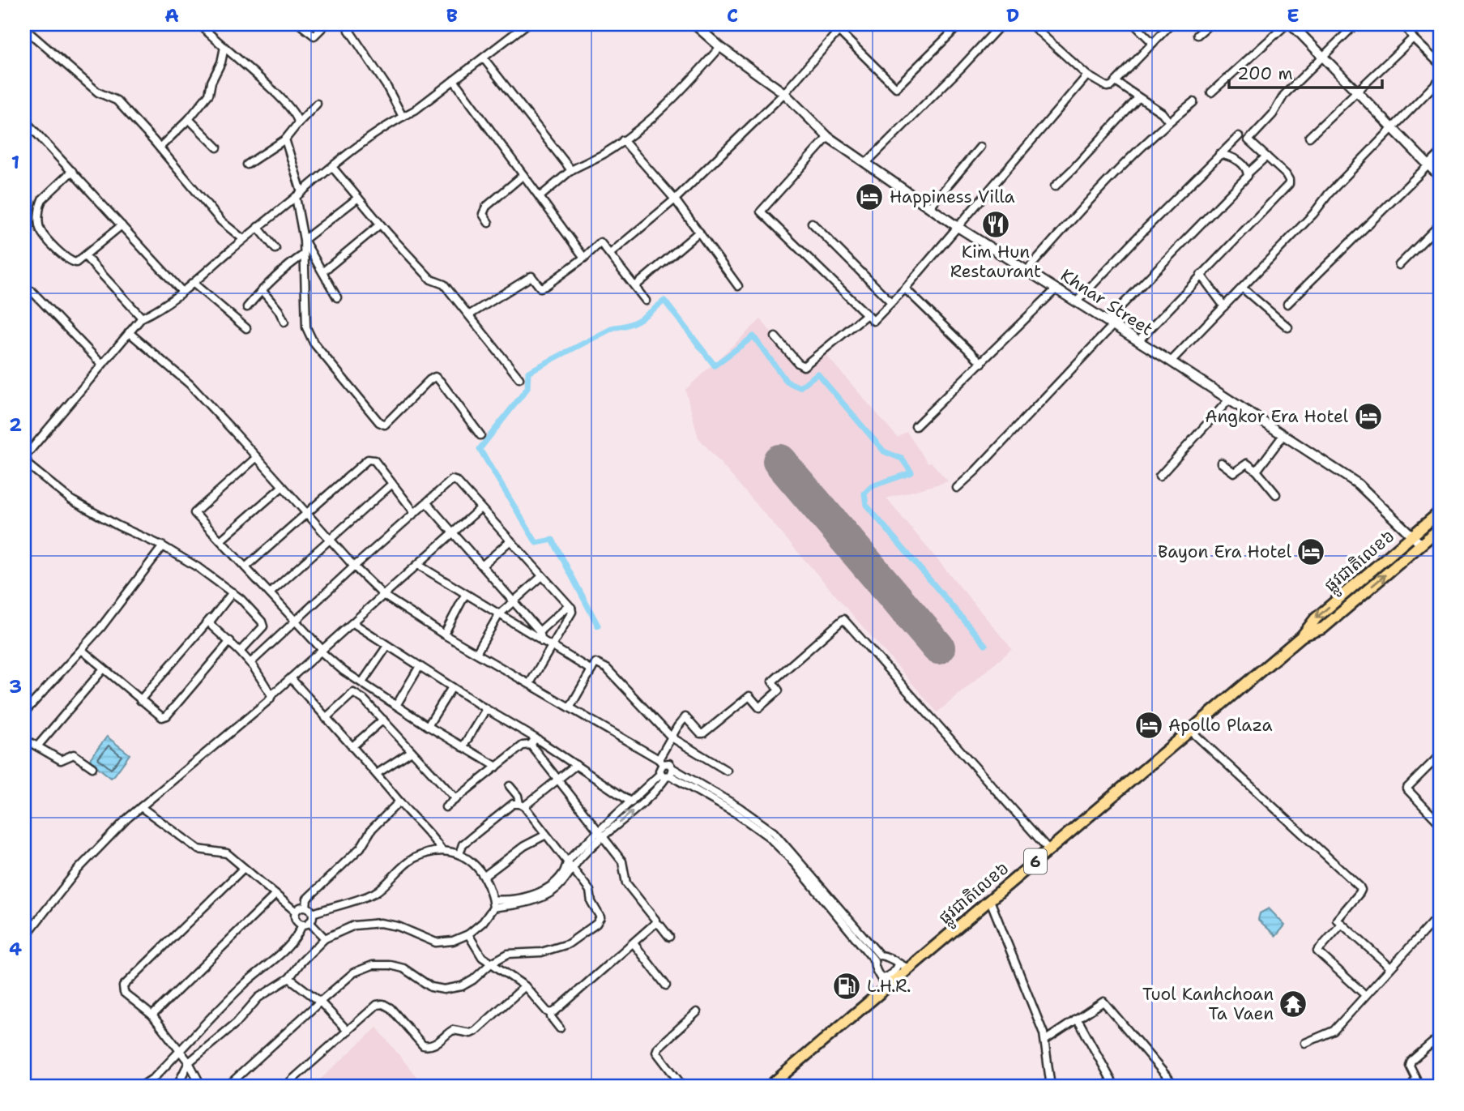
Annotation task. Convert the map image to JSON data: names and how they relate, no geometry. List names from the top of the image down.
{
  "streets": {
    "highway": ["ផ្លូវជាតិលេខ៦", "6"],
    "street": ["Khnar Street"]
  },
  "crossings": [
    ["Khnar Street", "ផ្លូវជាតិលេខ៦"]
  ],
  "places": {
    "hotel": [
      "Happiness Villa",
      "Angkor Era Hotel",
      "Bayon Era Hotel",
      "Apollo Plaza"
    ],
    "restaurant": ["Kim Hun Restaurant"],
    "fuel station": ["L.H.R."],
    "temple": ["Tuol Kanhchoan Ta Vaen"]
  },
  "scale_bar": "200 m",
  "grid": {
    "columns": [
      "A",
      "B",
      "C",
      "D",
      "E"
    ],
    "rows": [
      "1",
      "2",
      "3",
      "4"
    ]
  }
}
